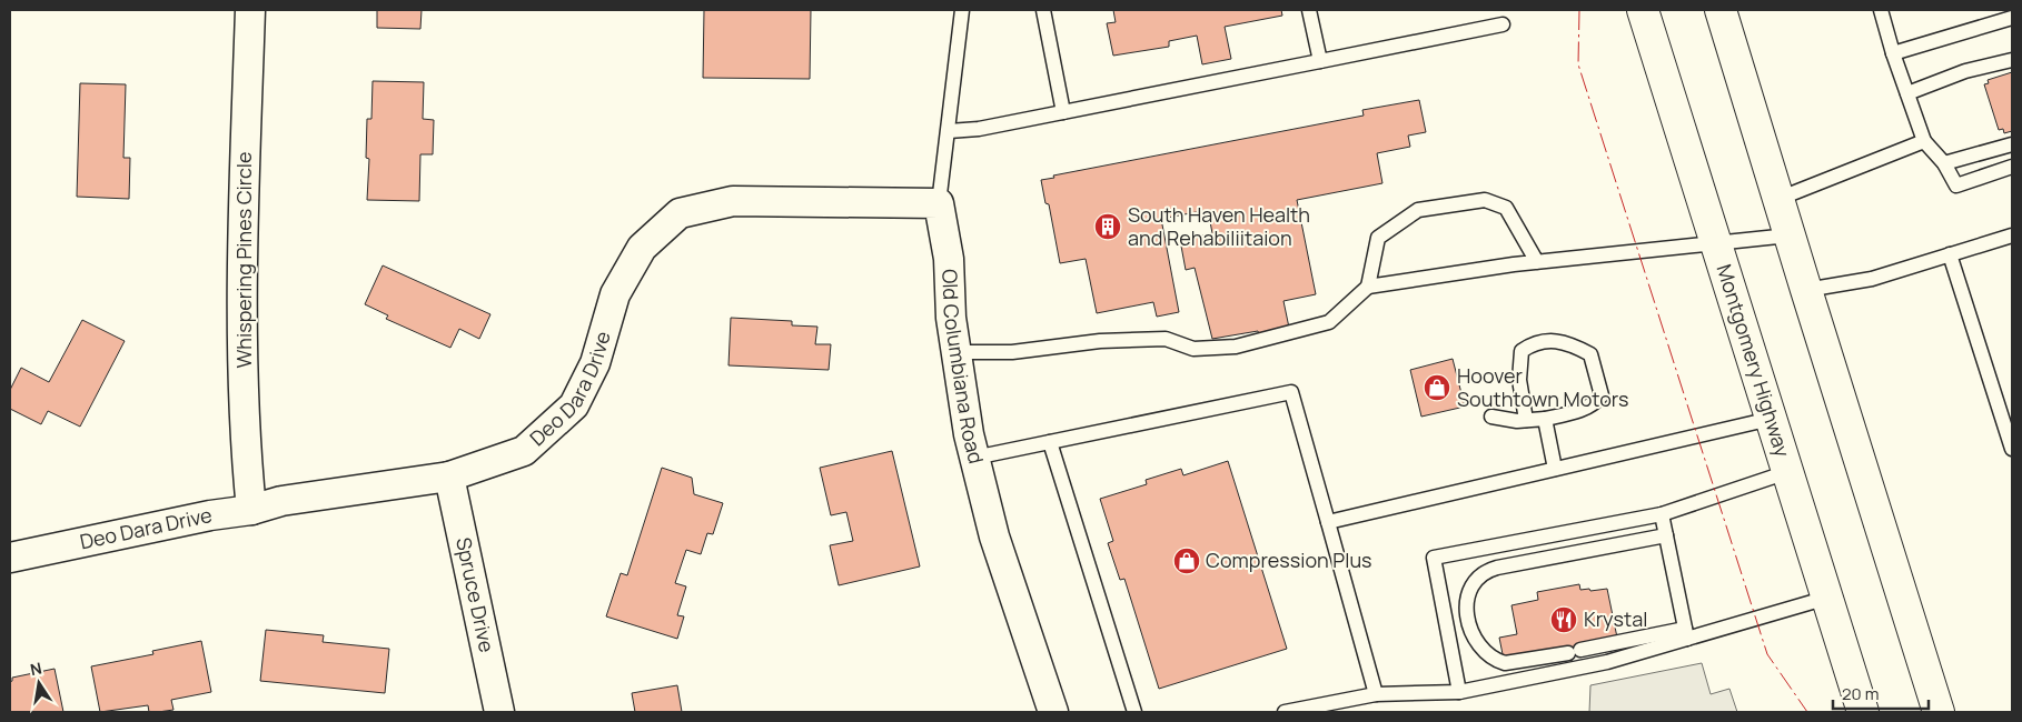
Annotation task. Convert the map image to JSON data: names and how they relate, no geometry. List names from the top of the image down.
{
  "streets": {
    "main road": ["Montgomery Highway"],
    "street": [
      "Whispering Pines Circle",
      "Old Columbiana Road",
      "Deo Dara Drive",
      "Spruce Drive"
    ]
  },
  "crossings": [
    ["Whispering Pines Circle", "Deo Dara Drive"],
    ["Old Columbiana Road", "Deo Dara Drive"],
    ["Deo Dara Drive", "Spruce Drive"]
  ],
  "places": {
    "building": ["South Haven Health and Rehabiliitaion"],
    "shop": ["Hoover Southtown Motors", "Compression Plus"],
    "restaurant": ["Krystal"]
  },
  "scale_bar": "20 m",
  "north": "top"
}
